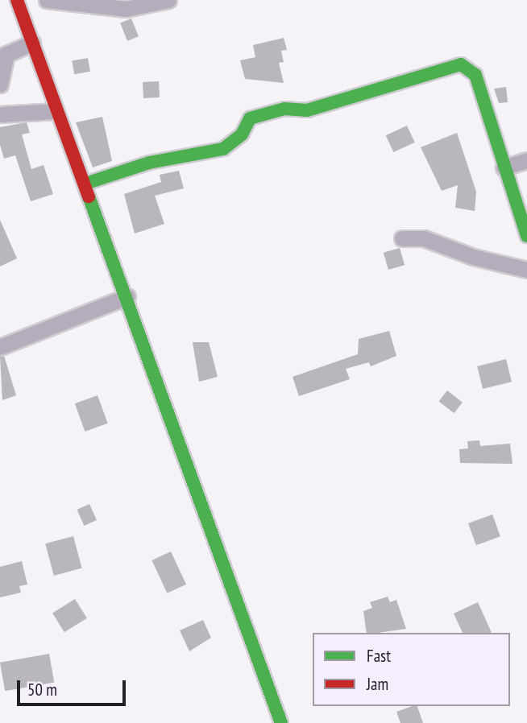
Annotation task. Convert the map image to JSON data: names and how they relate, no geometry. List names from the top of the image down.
{
  "legend": ["Fast", "Jam"],
  "scale_bar": "50 m"
}
